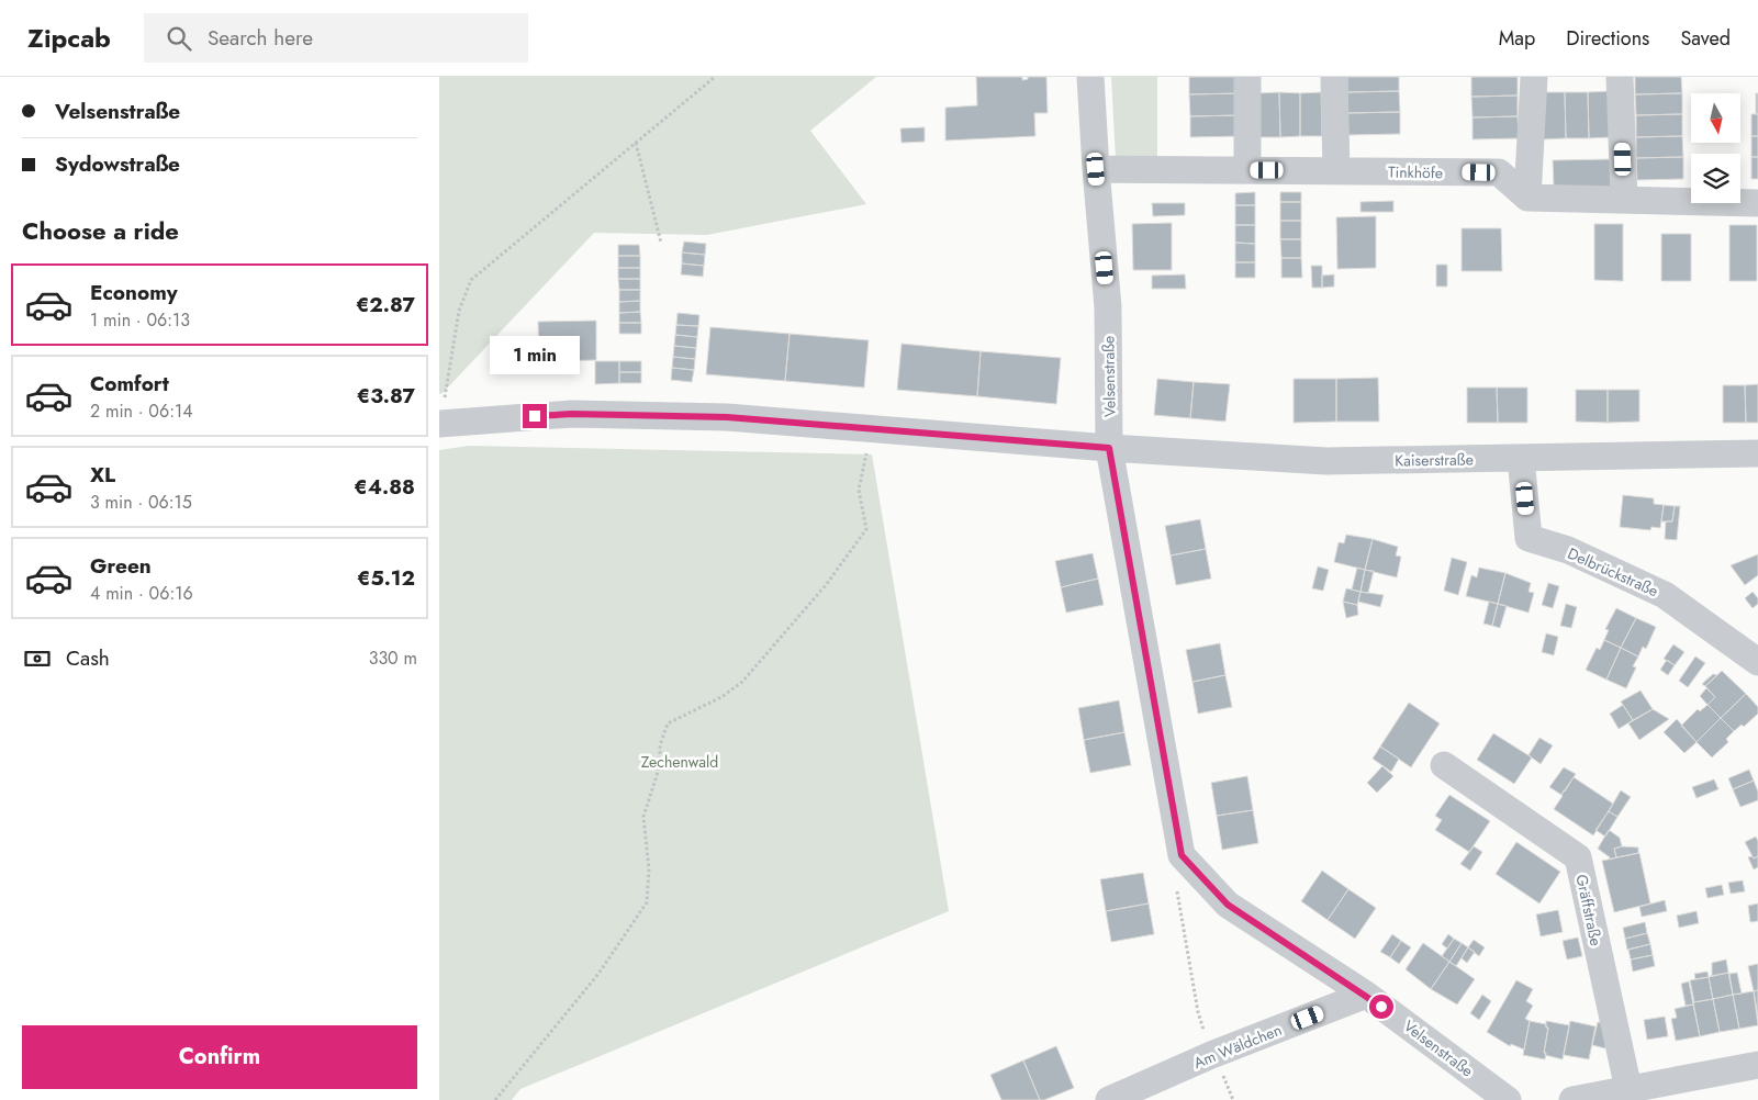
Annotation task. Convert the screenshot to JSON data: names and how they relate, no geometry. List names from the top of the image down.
{
  "streets": {
    "street": [
      "Tinkhöfe",
      "Velsenstraße",
      "Kaiserstraße",
      "Delbrückstraße",
      "Gräffstraße",
      "Am Wäldchen"
    ]
  },
  "crossings": [
    ["Tinkhöfe", "Velsenstraße"],
    ["Velsenstraße", "Kaiserstraße"],
    ["Velsenstraße", "Am Wäldchen"],
    ["Kaiserstraße", "Delbrückstraße"]
  ],
  "parks": ["Zechenwald"],
  "north": "bottom",
  "page": {
    "header": "Zipcab",
    "search": "Search here",
    "nav": ["Map", "Directions", "Saved"],
    "banner": ["Velsenstraße", "Sydowstraße"],
    "heading": "Choose a ride",
    "list": [
      {
        "name": "Economy",
        "note": "1 min · 06:13",
        "value": "€2.87"
      },
      {
        "name": "Comfort",
        "note": "2 min · 06:14",
        "value": "€3.87"
      },
      {
        "name": "XL",
        "note": "3 min · 06:15",
        "value": "€4.88"
      },
      {
        "name": "Green",
        "note": "4 min · 06:16",
        "value": "€5.12"
      }
    ],
    "bubble": "1 min",
    "pay": ["Cash", "330 m"],
    "buttons": "Confirm"
  }
}
